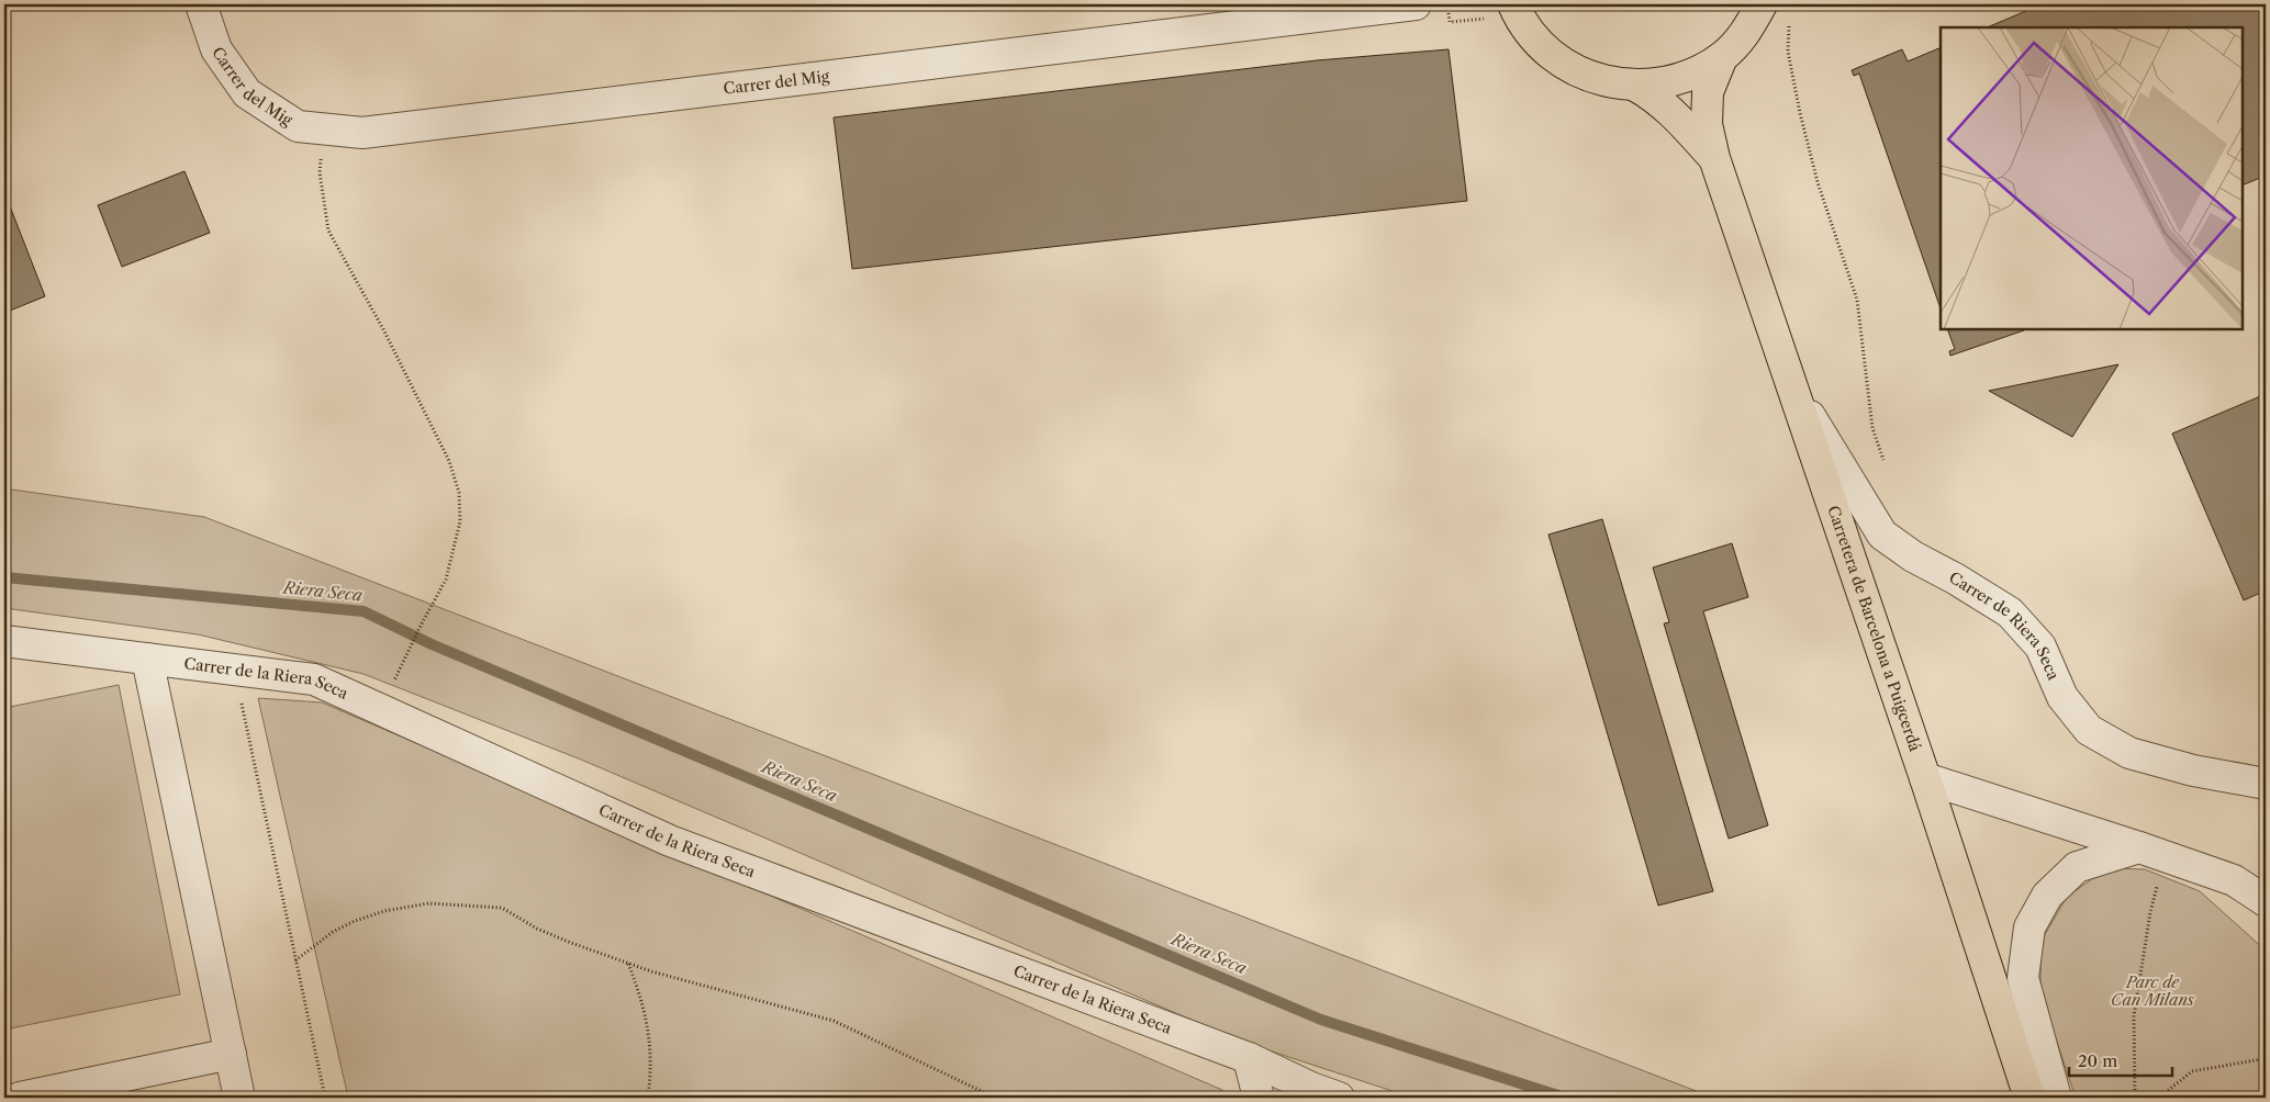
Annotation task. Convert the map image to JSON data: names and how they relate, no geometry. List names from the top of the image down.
{
  "streets": {
    "main road": ["Carretera de Barcelona a Puigcerdá"],
    "street": ["Carrer del Mig", "Carrer de Riera Seca", "Carrer de la Riera Seca"]
  },
  "crossings": [
    ["Carretera de Barcelona a Puigcerdá", "Carrer de Riera Seca"]
  ],
  "water": ["Riera Seca"],
  "parks": ["Parc de Can Milans"],
  "scale_bar": "20 m"
}
